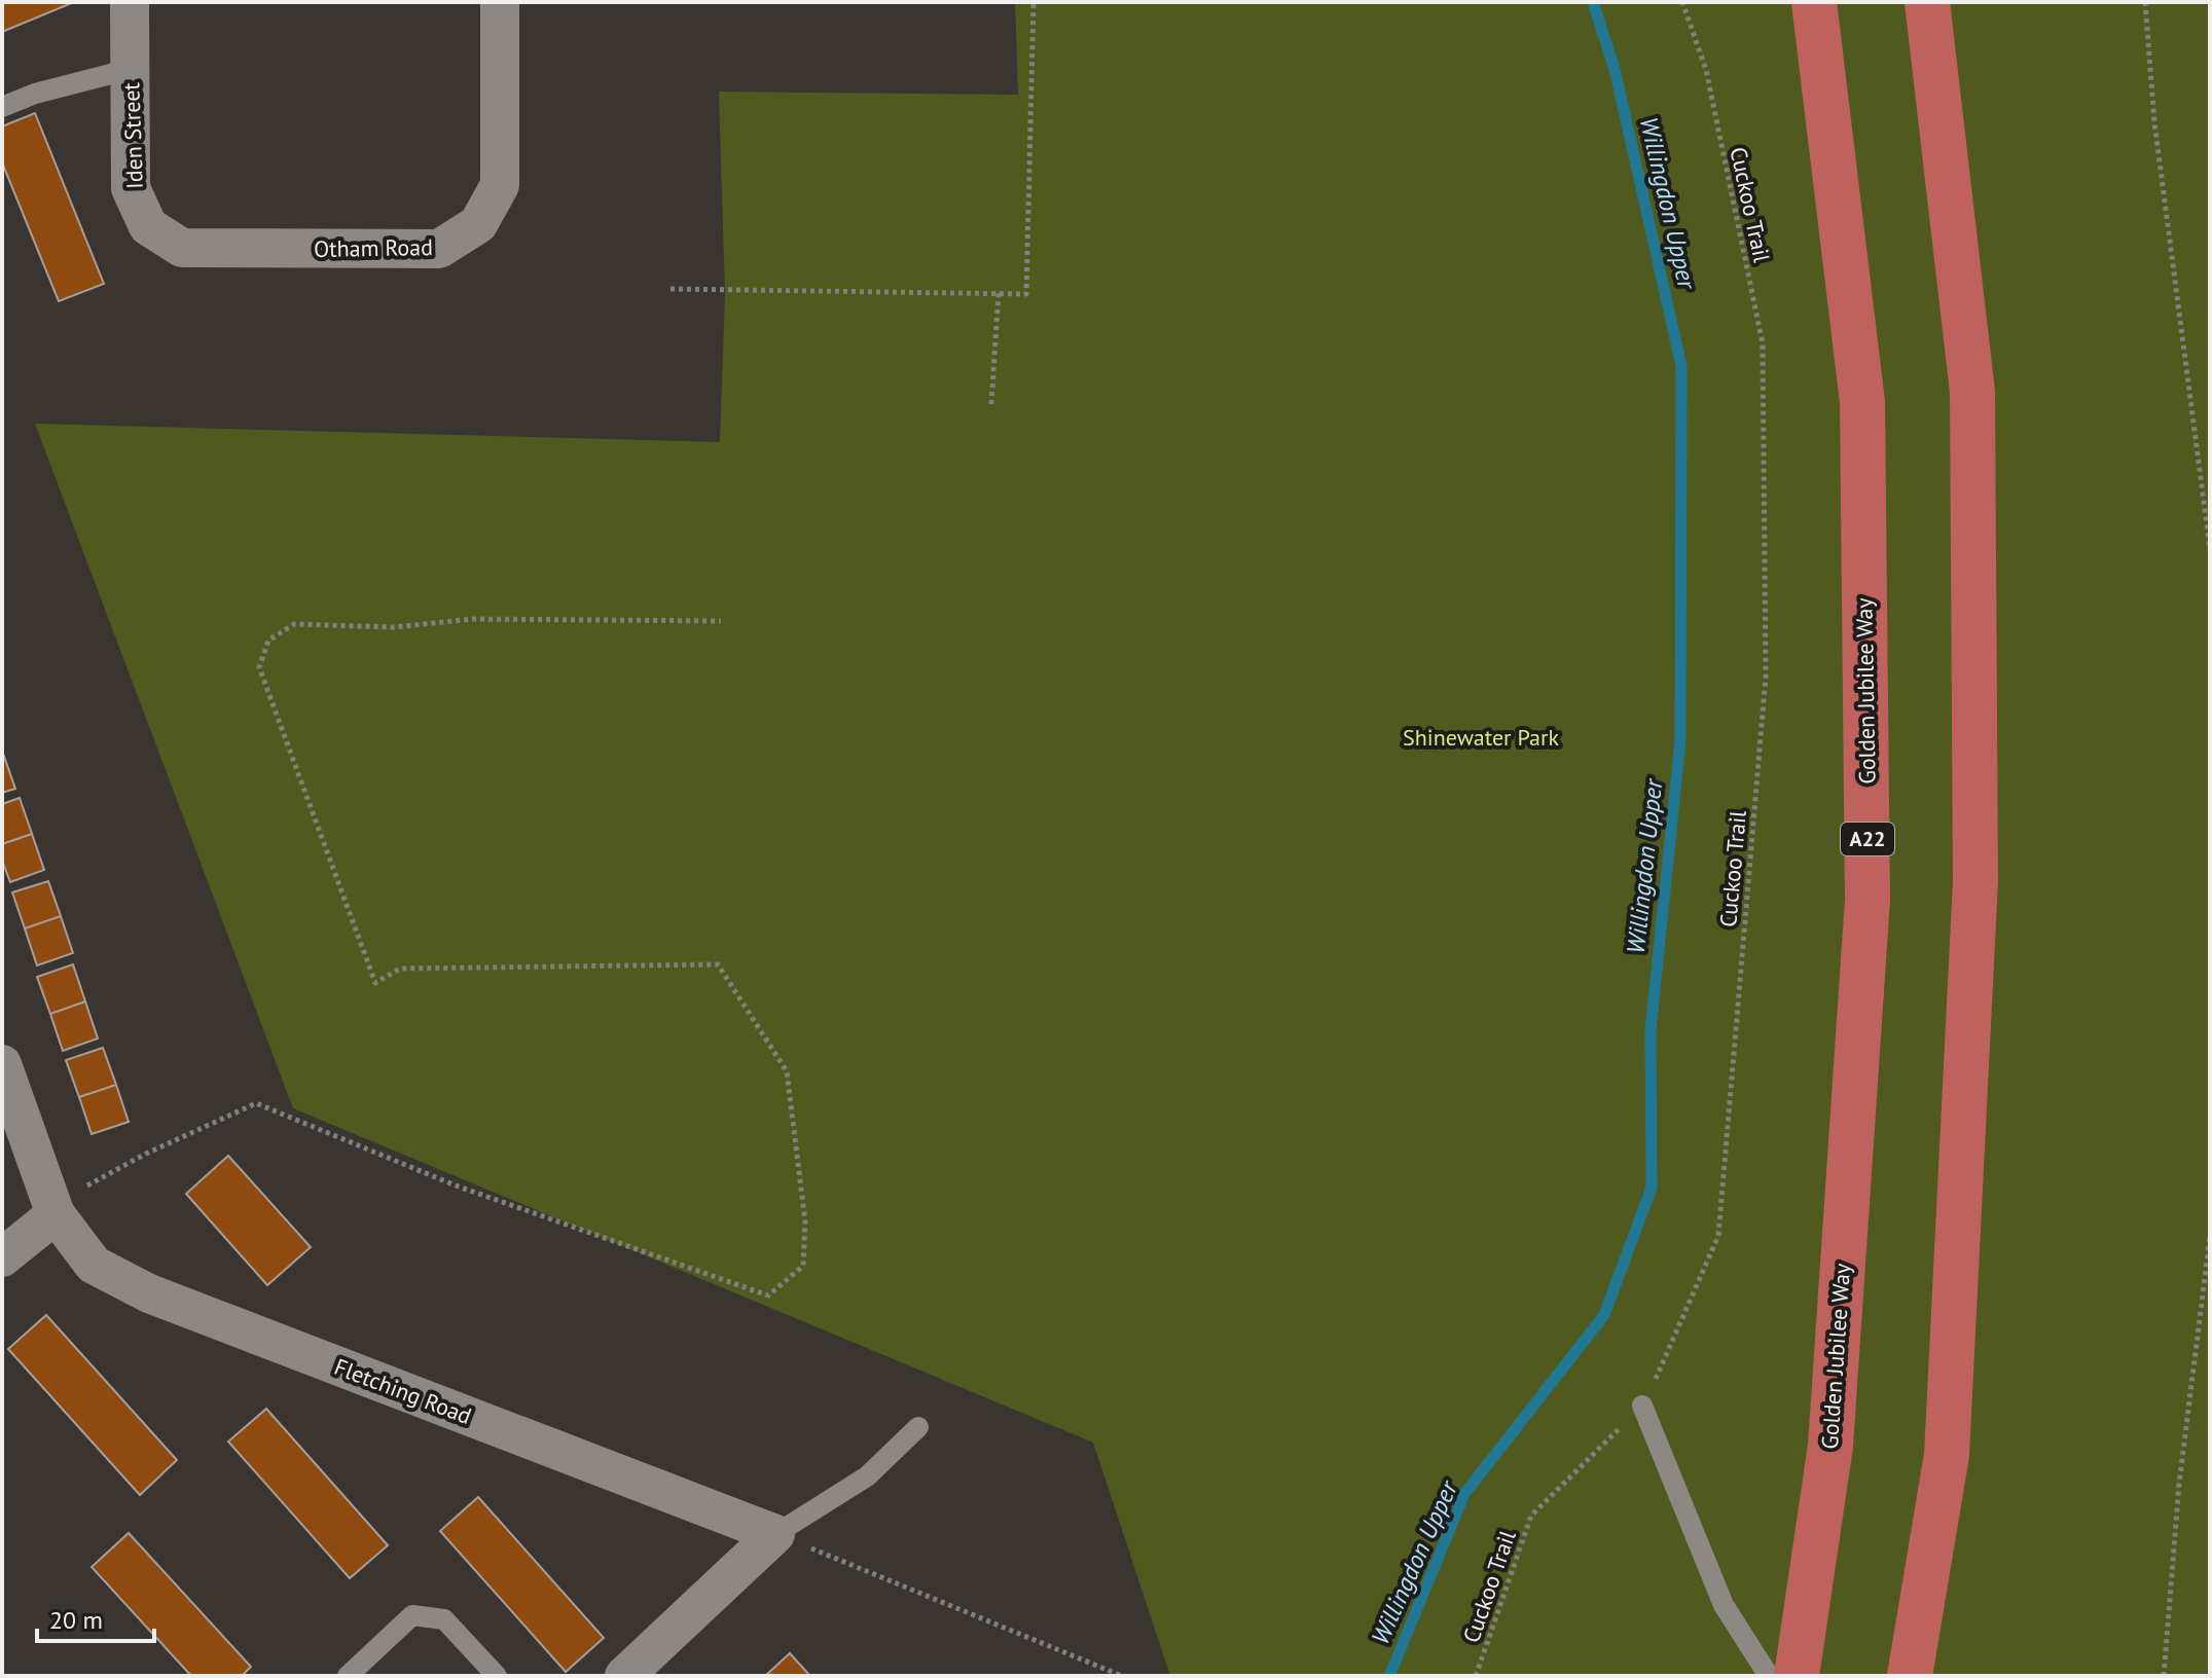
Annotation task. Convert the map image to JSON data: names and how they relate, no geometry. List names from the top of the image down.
{
  "streets": {
    "highway": ["Golden Jubilee Way", "A22"],
    "street": ["Iden Street", "Otham Road", "Fletching Road"],
    "path": ["Cuckoo Trail"]
  },
  "crossings": [
    ["Iden Street", "Otham Road"]
  ],
  "water": ["Willingdon Upper"],
  "parks": ["Shinewater Park"],
  "scale_bar": "20 m"
}
